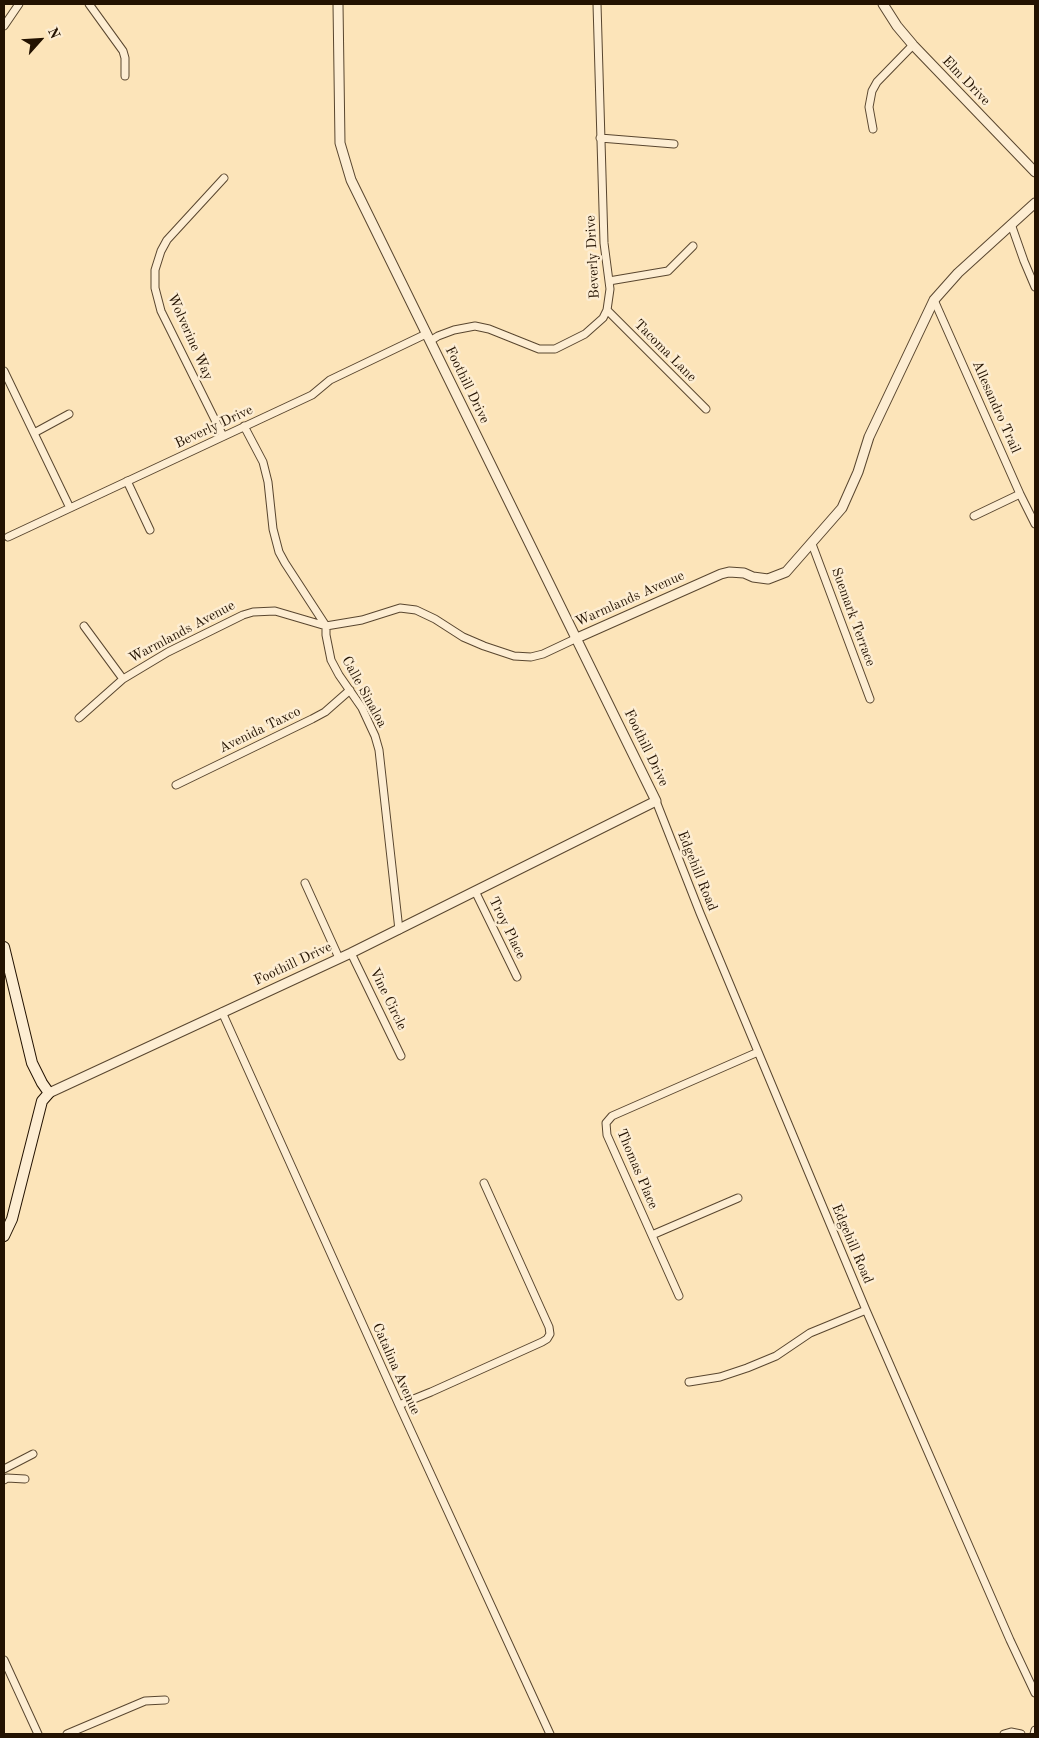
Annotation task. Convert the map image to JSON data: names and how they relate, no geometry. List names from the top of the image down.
{
  "streets": {
    "street": [
      "Elm Drive",
      "Beverly Drive",
      "Wolverine Way",
      "Tacoma Lane",
      "Foothill Drive",
      "Allesandro Trail",
      "Warmlands Avenue",
      "Suemark Terrace",
      "Calle Sinaloa",
      "Avenida Taxco",
      "Edgehill Road",
      "Troy Place",
      "Vine Circle",
      "Thomas Place",
      "Catalina Avenue"
    ]
  },
  "crossings": [
    ["Beverly Drive", "Wolverine Way"],
    ["Beverly Drive", "Tacoma Lane"],
    ["Beverly Drive", "Foothill Drive"],
    ["Beverly Drive", "Calle Sinaloa"],
    ["Foothill Drive", "Warmlands Avenue"],
    ["Foothill Drive", "Calle Sinaloa"],
    ["Foothill Drive", "Edgehill Road"],
    ["Foothill Drive", "Troy Place"],
    ["Foothill Drive", "Vine Circle"],
    ["Foothill Drive", "Catalina Avenue"],
    ["Allesandro Trail", "Warmlands Avenue"],
    ["Warmlands Avenue", "Suemark Terrace"],
    ["Warmlands Avenue", "Calle Sinaloa"],
    ["Calle Sinaloa", "Avenida Taxco"],
    ["Edgehill Road", "Thomas Place"]
  ],
  "north": "top right"
}
